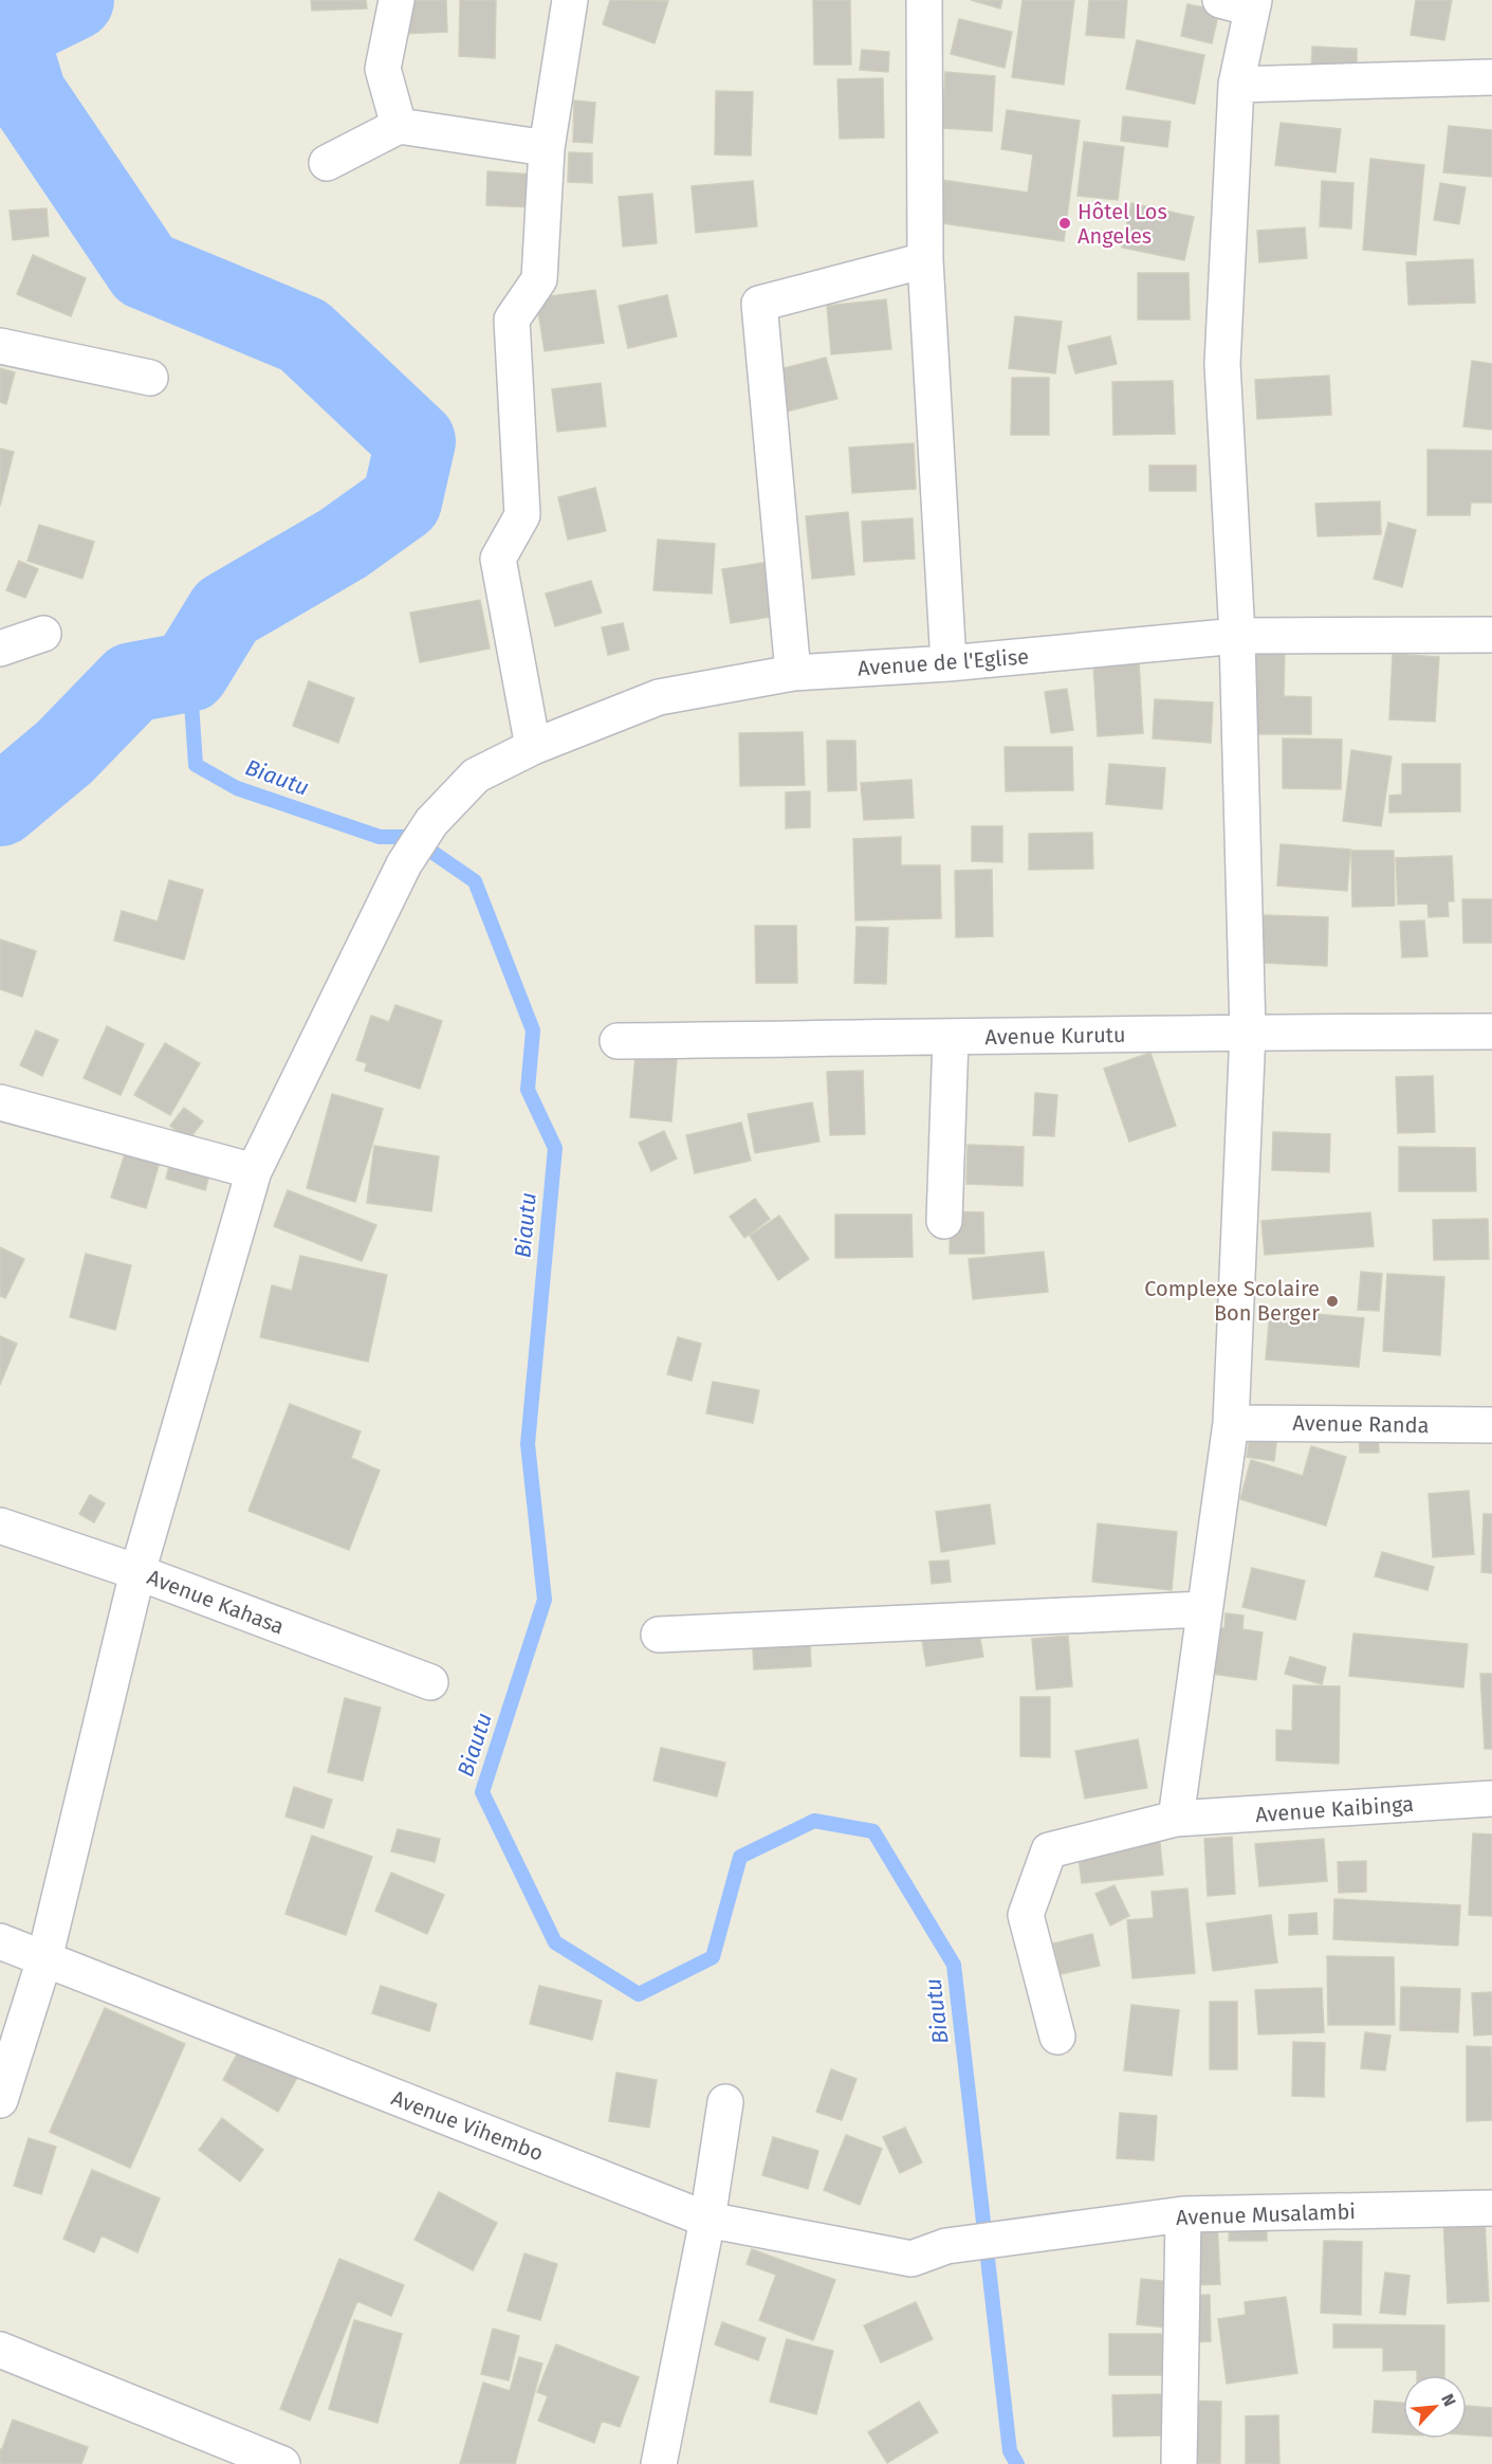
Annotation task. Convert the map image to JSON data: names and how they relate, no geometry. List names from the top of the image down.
{
  "streets": {
    "street": [
      "Avenue de l'Eglise",
      "Avenue Kurutu",
      "Avenue Randa",
      "Avenue Kahasa",
      "Avenue Kaibinga",
      "Avenue Vihembo",
      "Avenue Musalambi"
    ]
  },
  "crossings": [
    ["Avenue de l'Eglise", "Avenue Kahasa"],
    ["Avenue de l'Eglise", "Avenue Vihembo"],
    ["Avenue Vihembo", "Avenue Musalambi"]
  ],
  "water": ["Biautu"],
  "places": ["Hôtel Los Angeles", "Complexe Scolaire Bon Berger"],
  "north": "top right"
}
